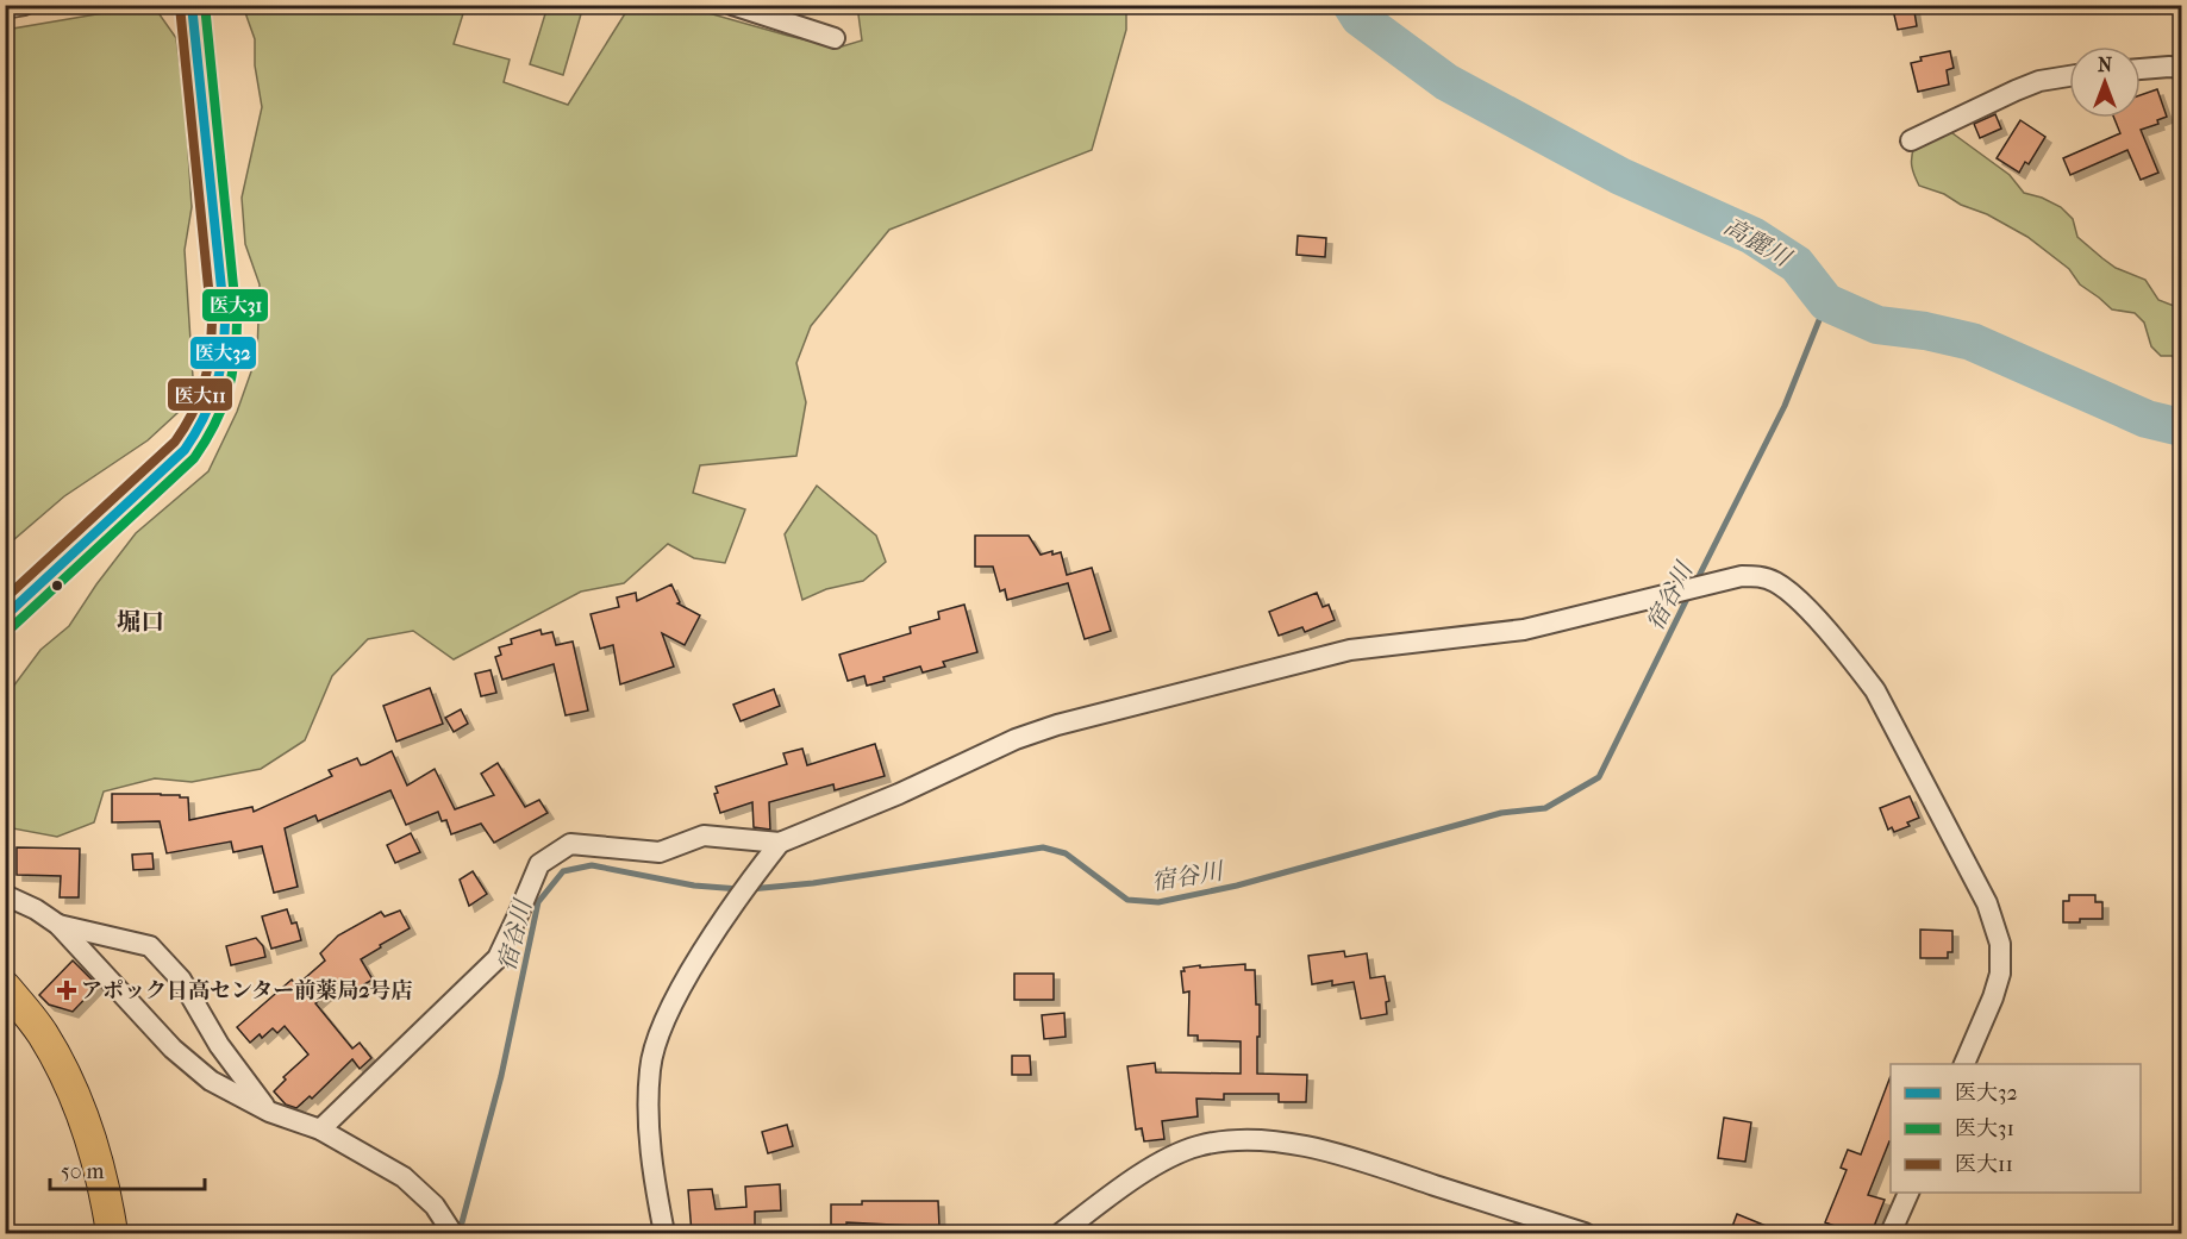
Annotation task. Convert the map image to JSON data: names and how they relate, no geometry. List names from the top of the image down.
{
  "districts": ["堀口"],
  "water": ["高麗川", "宿谷川"],
  "places": {
    "health": ["アポック日高センター前薬局2号店"]
  },
  "lines": ["transit line 医大32", "transit line 医大31", "transit line 医大11"],
  "legend": ["医大32", "医大31", "医大11"],
  "scale_bar": "50 m",
  "north": "top"
}
